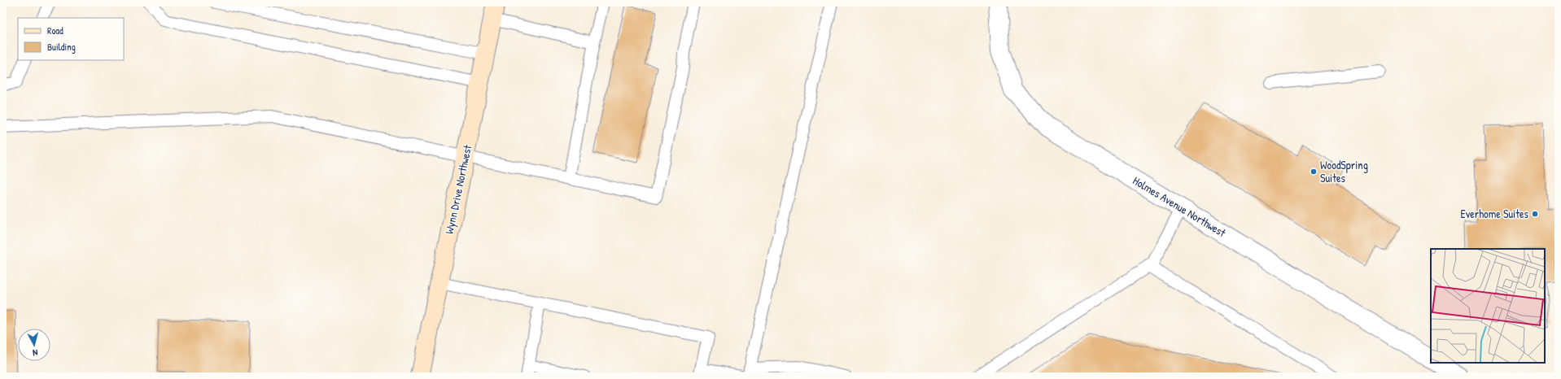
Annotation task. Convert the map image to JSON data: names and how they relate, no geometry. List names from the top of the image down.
{
  "streets": {
    "street": ["Wynn Drive Northwest", "Holmes Avenue Northwest"]
  },
  "places": ["WoodSpring Suites", "Everhome Suites"],
  "legend": ["Road", "Building"],
  "north": "bottom"
}
